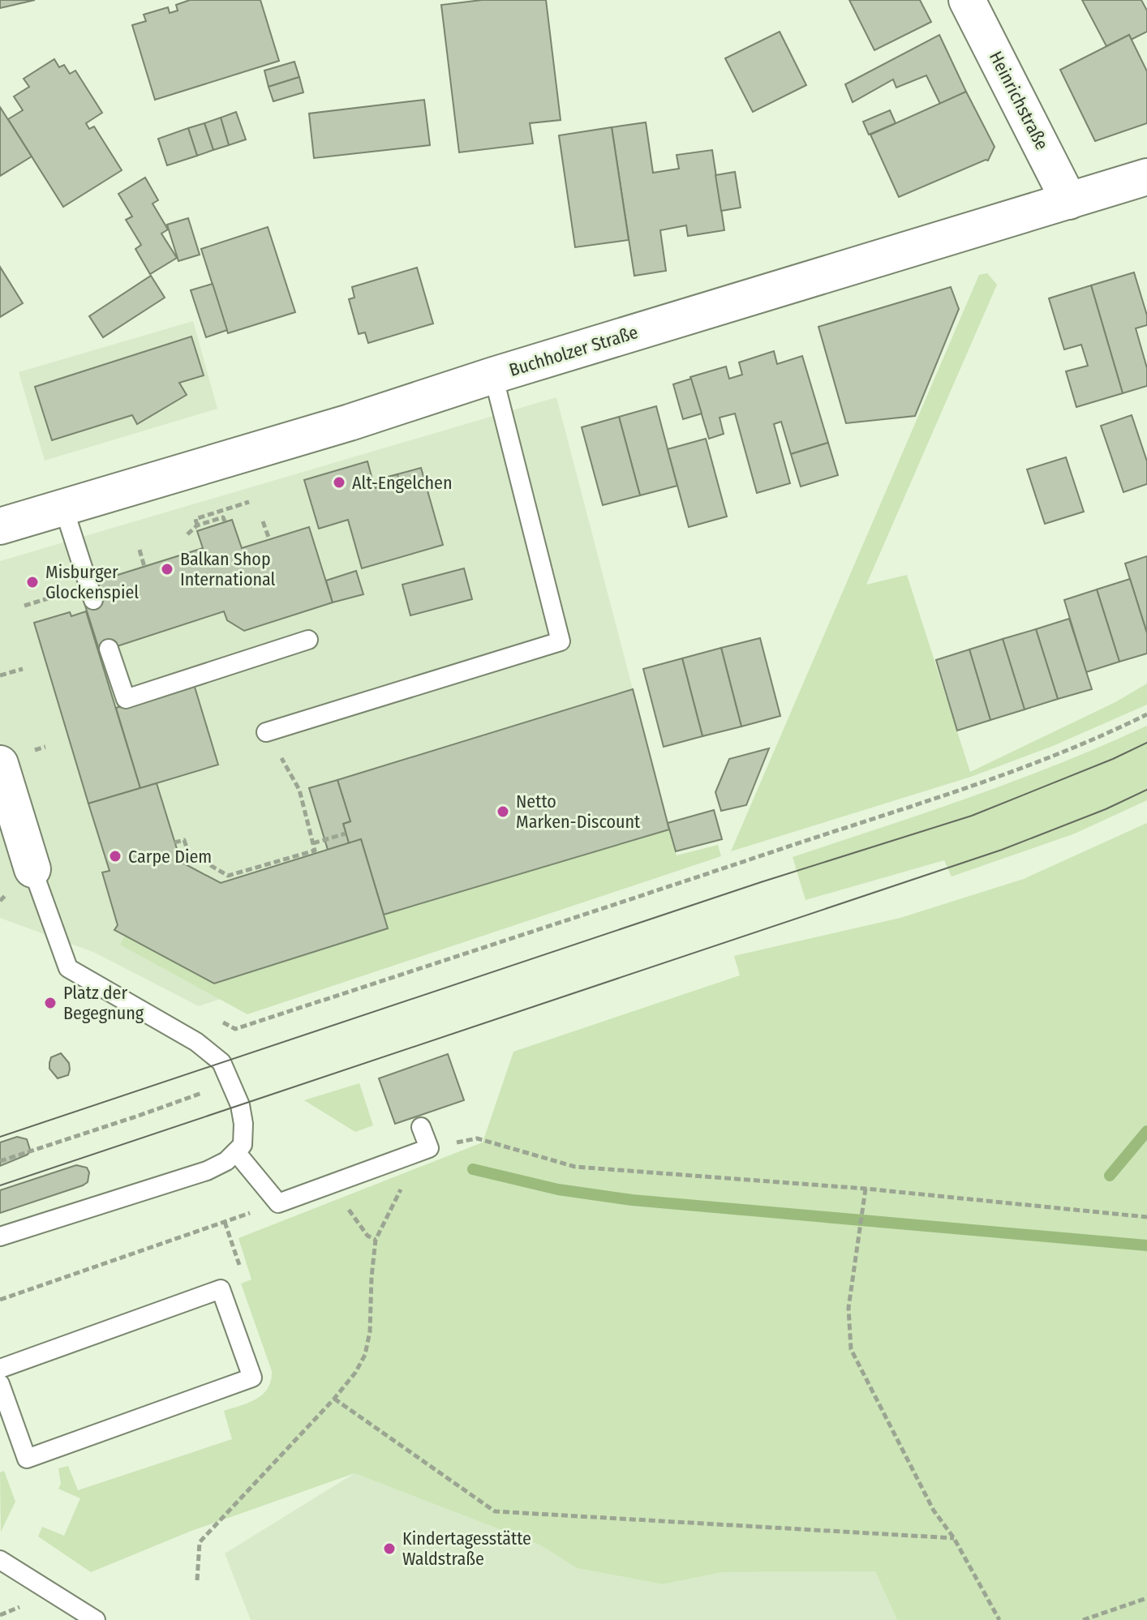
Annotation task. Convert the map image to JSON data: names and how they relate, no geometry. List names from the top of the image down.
{
  "streets": {
    "main road": ["Heinrichstraße", "Buchholzer Straße"]
  },
  "crossings": [
    ["Heinrichstraße", "Buchholzer Straße"]
  ],
  "places": [
    "Alt-Engelchen",
    "Balkan Shop International",
    "Misburger Glockenspiel",
    "Netto Marken-Discount",
    "Carpe Diem",
    "Platz der Begegnung",
    "Kindertagesstätte Waldstraße"
  ]
}
